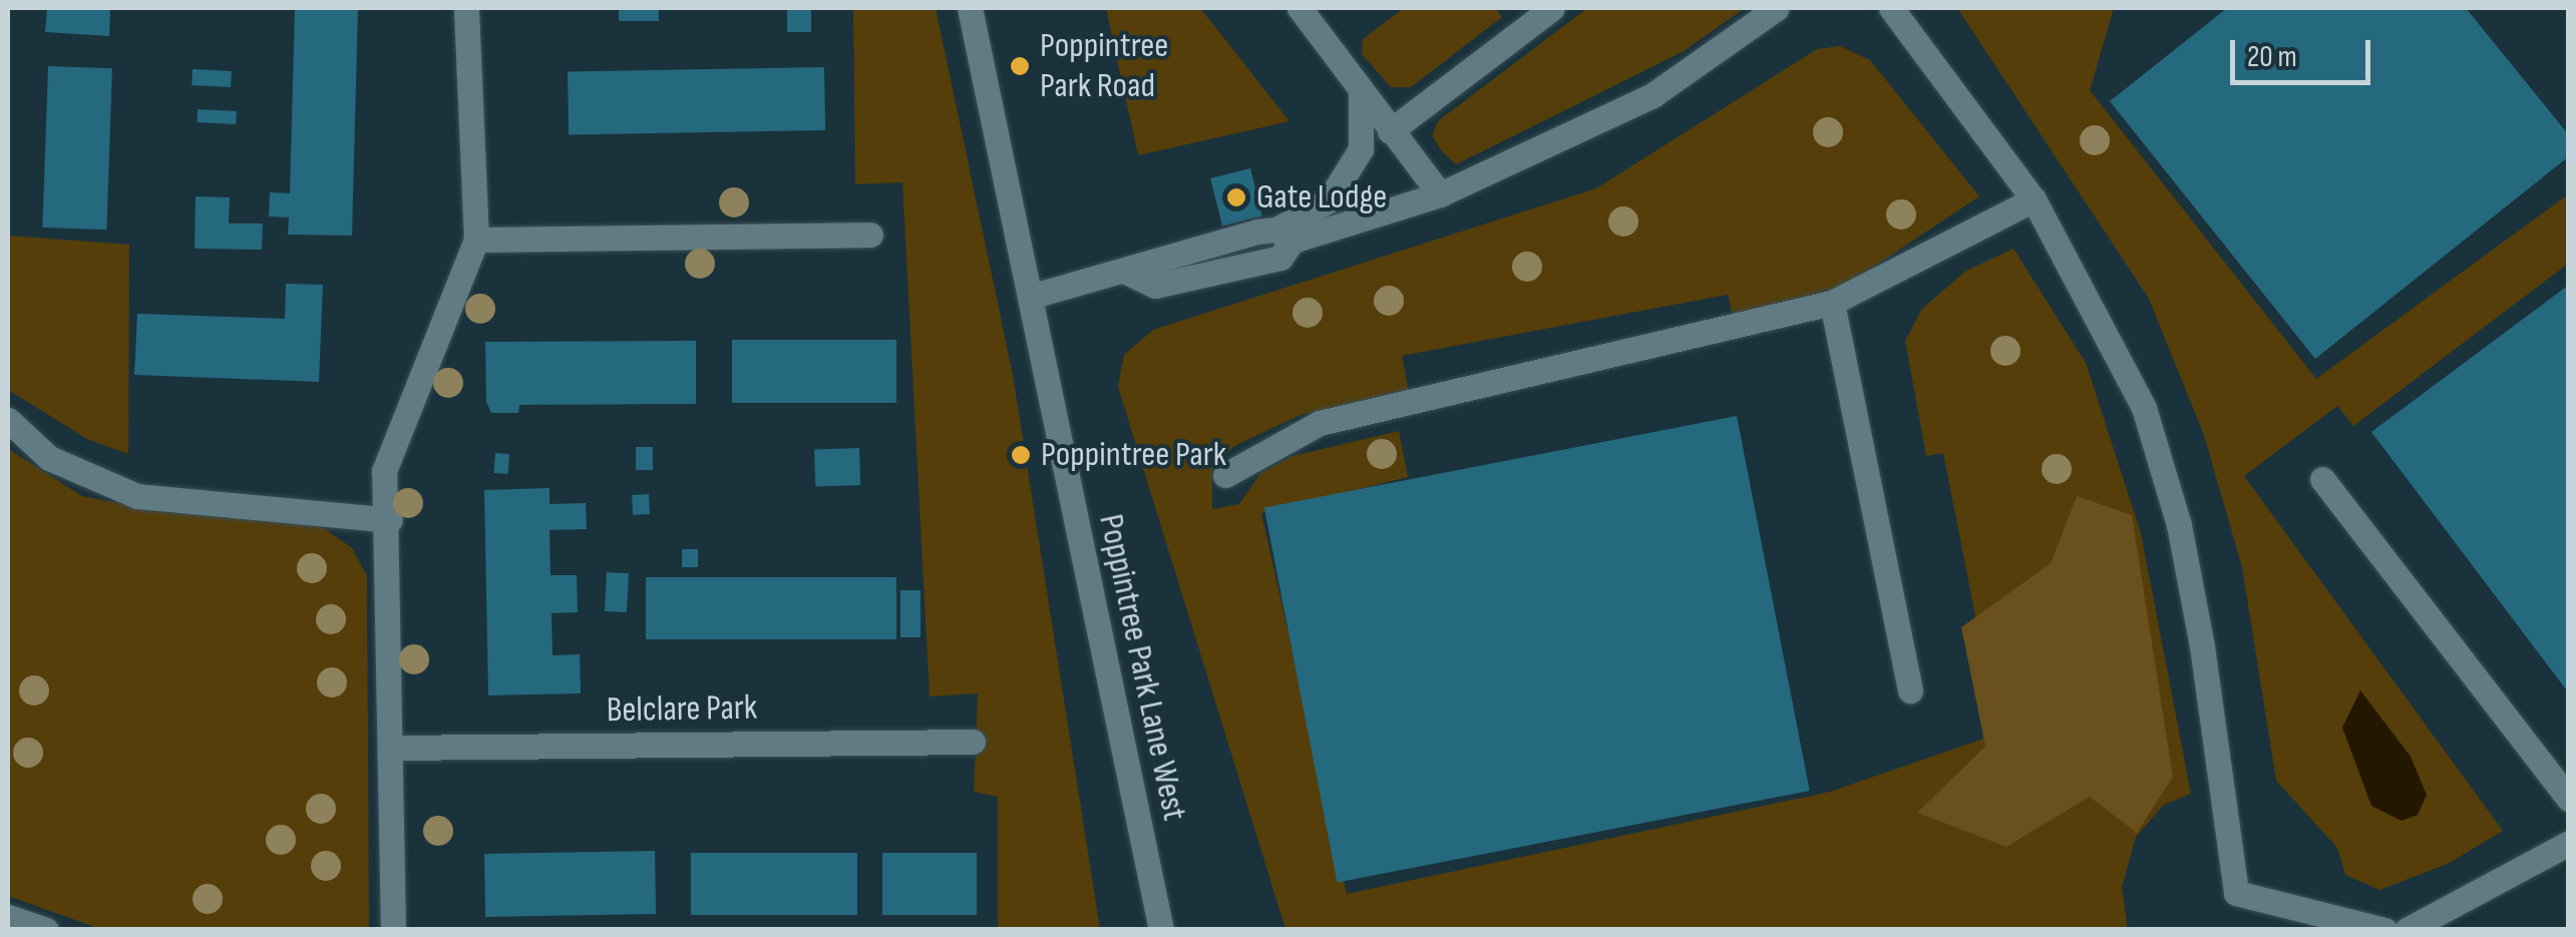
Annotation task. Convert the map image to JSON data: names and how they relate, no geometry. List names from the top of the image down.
{
  "streets": {
    "street": ["Poppintree Park Lane West", "Belclare Park"]
  },
  "places": ["Poppintree Park Road", "Gate Lodge", "Poppintree Park"],
  "scale_bar": "20 m"
}
